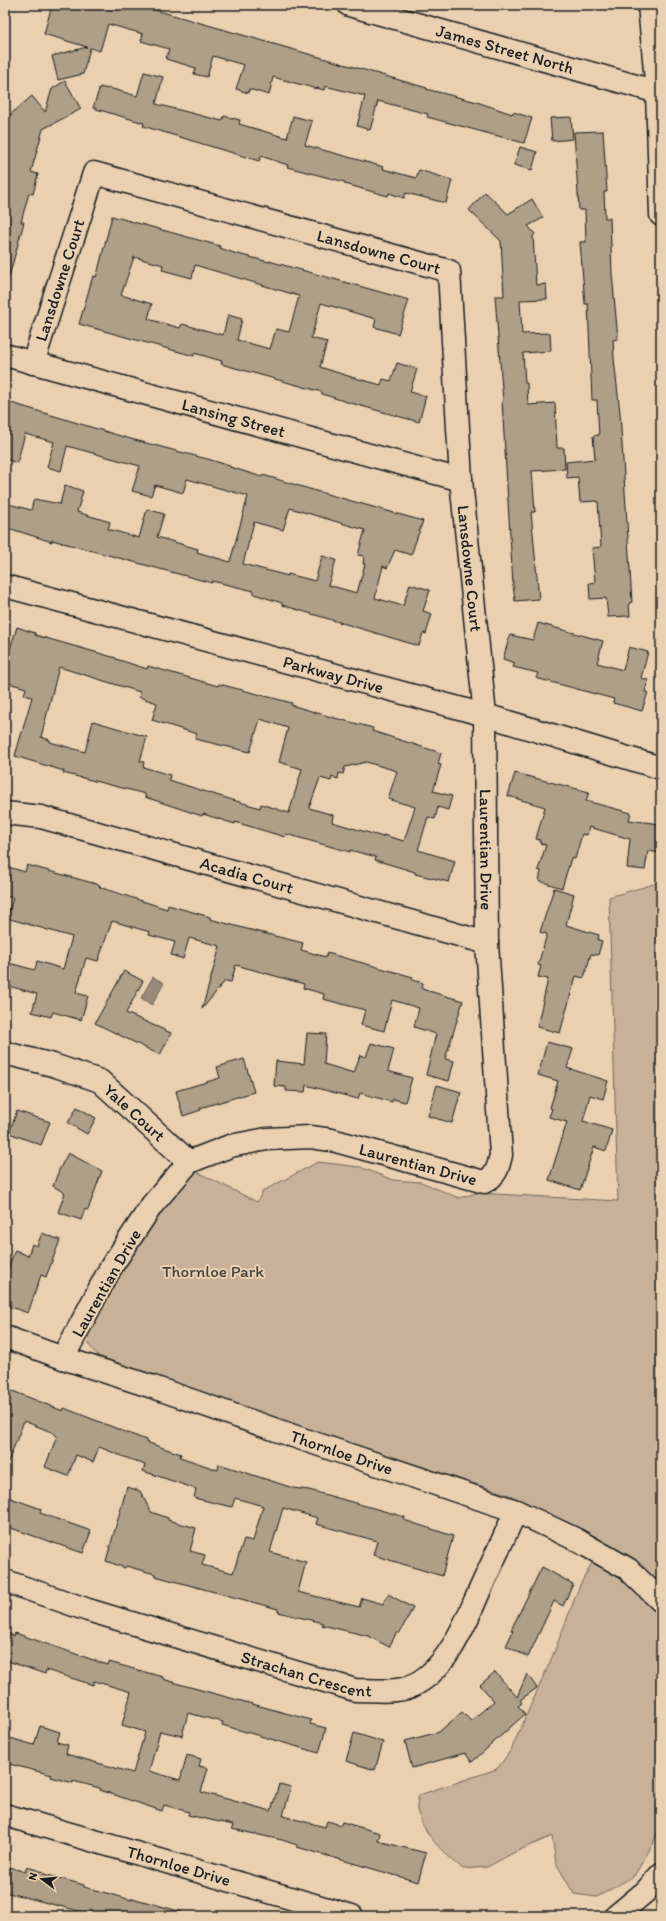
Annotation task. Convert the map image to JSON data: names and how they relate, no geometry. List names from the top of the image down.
{
  "streets": {
    "street": [
      "James Street North",
      "Lansdowne Court",
      "Lansing Street",
      "Parkway Drive",
      "Laurentian Drive",
      "Acadia Court",
      "Yale Court",
      "Thornloe Drive",
      "Strachan Crescent"
    ]
  },
  "crossings": [
    ["Lansdowne Court", "Lansing Street"],
    ["Lansdowne Court", "Parkway Drive"],
    ["Lansdowne Court", "Laurentian Drive"],
    ["Parkway Drive", "Laurentian Drive"],
    ["Laurentian Drive", "Acadia Court"],
    ["Laurentian Drive", "Yale Court"],
    ["Laurentian Drive", "Thornloe Drive"],
    ["Thornloe Drive", "Strachan Crescent"]
  ],
  "parks": ["Thornloe Park"],
  "north": "left"
}
